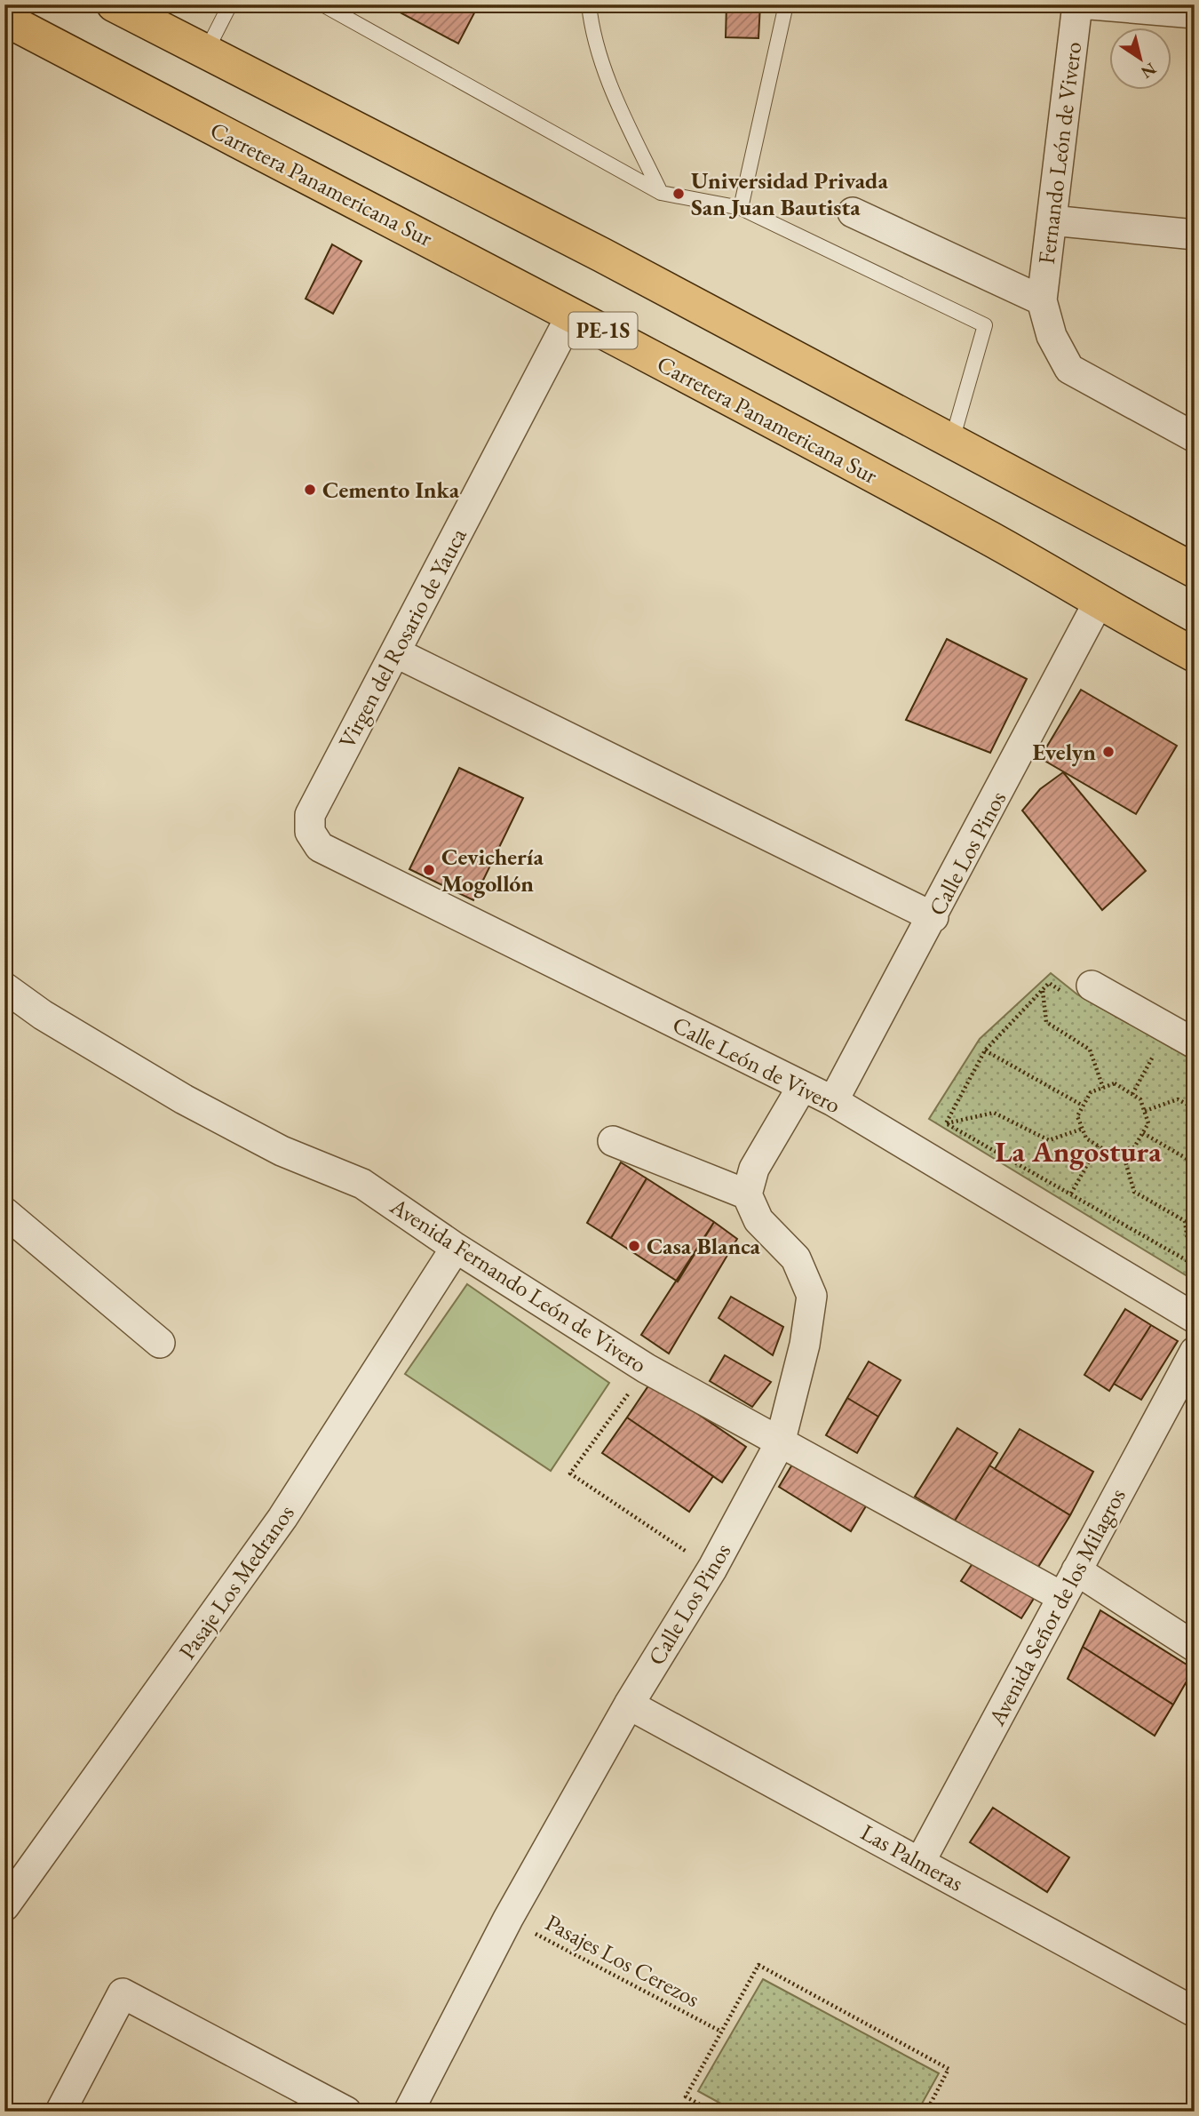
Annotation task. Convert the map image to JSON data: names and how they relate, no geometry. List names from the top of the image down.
{
  "streets": {
    "highway": ["Carretera Panamericana Sur", "PE-1S"],
    "street": [
      "Fernando León de Vivero",
      "Virgen del Rosario de Yauca",
      "Calle Los Pinos",
      "Calle León de Vivero",
      "Avenida Fernando León de Vivero",
      "Pasaje Los Medranos",
      "Avenida Señor de los Milagros",
      "Las Palmeras"
    ],
    "path": ["Pasajes Los Cerezos"]
  },
  "crossings": [
    ["Carretera Panamericana Sur", "Virgen del Rosario de Yauca"],
    ["Carretera Panamericana Sur", "Calle Los Pinos"],
    ["Virgen del Rosario de Yauca", "Calle León de Vivero"],
    ["Calle Los Pinos", "Calle León de Vivero"],
    ["Calle Los Pinos", "Avenida Fernando León de Vivero"],
    ["Calle Los Pinos", "Las Palmeras"],
    ["Calle Los Pinos", "Pasajes Los Cerezos"],
    ["Avenida Fernando León de Vivero", "Pasaje Los Medranos"],
    ["Avenida Fernando León de Vivero", "Avenida Señor de los Milagros"],
    ["Avenida Señor de los Milagros", "Las Palmeras"]
  ],
  "districts": ["La Angostura"],
  "places": [
    "Universidad Privada San Juan Bautista",
    "Cemento Inka",
    "Evelyn",
    "Cevichería Mogollón",
    "Casa Blanca"
  ],
  "north": "bottom right"
}
